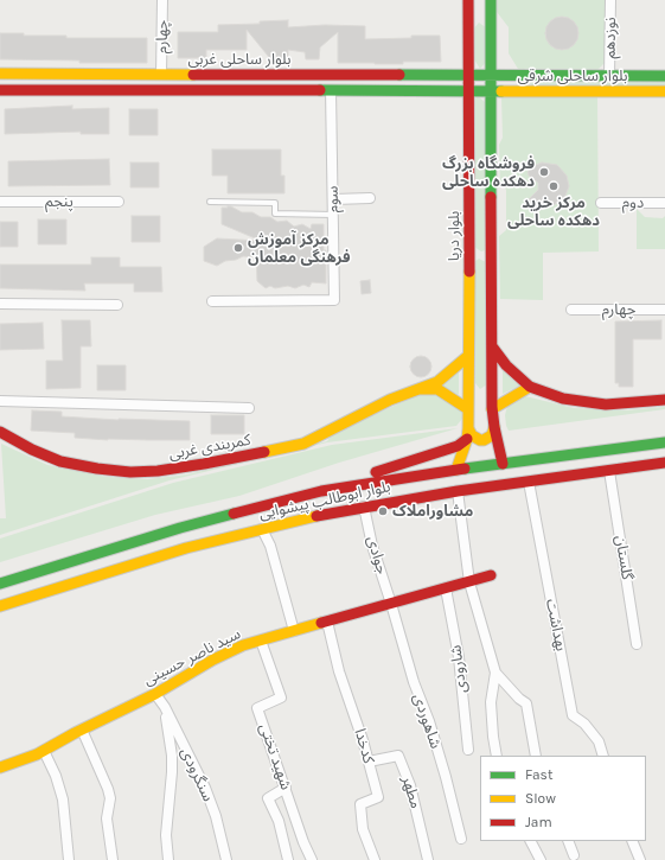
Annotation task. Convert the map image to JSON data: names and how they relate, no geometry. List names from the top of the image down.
{
  "streets": {
    "main road": [
      "بلوار ساحلی غربی",
      "بلوار ساحلی شرقی",
      "بلوار دریا",
      "کمربندی غربی",
      "بلوار ابوطالب پیشوایی",
      "سید ناصر حسینی"
    ],
    "street": [
      "چهارم",
      "نوزدهم",
      "سوم",
      "پنجم",
      "دوم",
      "جوادی",
      "گلستان",
      "بهداشت",
      "شارودی",
      "شاهوردی",
      "کدخدا",
      "شهید تختی",
      "سنگرودی",
      "مطهر"
    ]
  },
  "crossings": [
    ["چهارم", "بلوار ساحلی غربی"],
    ["نوزدهم", "بلوار ساحلی شرقی"],
    ["بلوار ساحلی غربی", "بلوار ساحلی شرقی"],
    ["بلوار ساحلی غربی", "سوم"],
    ["بلوار ساحلی غربی", "بلوار دریا"],
    ["بلوار ساحلی شرقی", "بلوار دریا"],
    ["بلوار دریا", "کمربندی غربی"],
    ["بلوار دریا", "بلوار ابوطالب پیشوایی"],
    ["بلوار ابوطالب پیشوایی", "جوادی"],
    ["بلوار ابوطالب پیشوایی", "گلستان"],
    ["بلوار ابوطالب پیشوایی", "بهداشت"],
    ["جوادی", "سید ناصر حسینی"],
    ["جوادی", "شاهوردی"],
    ["سید ناصر حسینی", "شارودی"],
    ["سید ناصر حسینی", "شاهوردی"],
    ["سید ناصر حسینی", "کدخدا"],
    ["سید ناصر حسینی", "شهید تختی"],
    ["سید ناصر حسینی", "سنگرودی"],
    ["کدخدا", "مطهر"]
  ],
  "places": [
    "فروشگاه بزرگ دهکده ساحلی",
    "مرکز خرید دهکده ساحلی",
    "مرکز آموزش فرهنگی معلمان",
    "مشاوراملاک"
  ],
  "legend": ["Fast", "Slow", "Jam"]
}
